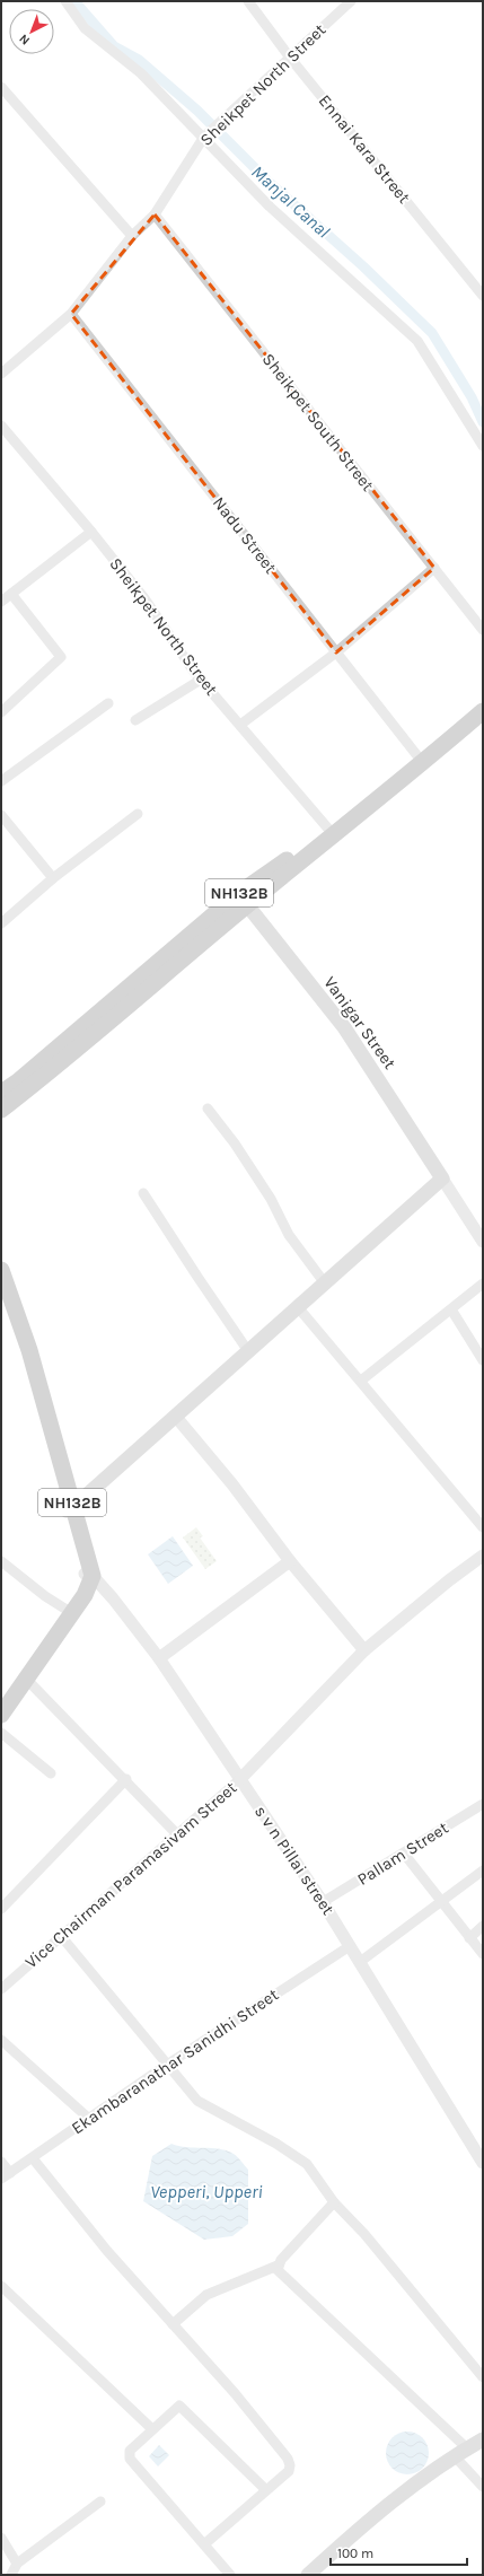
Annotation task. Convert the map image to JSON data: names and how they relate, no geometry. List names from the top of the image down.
{
  "streets": {
    "highway": ["NH132B"],
    "main road": ["Vanigar Street"],
    "street": [
      "Sheikpet North Street",
      "Ennai Kara Street",
      "Sheikpet South Street",
      "Nadu Street",
      "Pallam Street",
      "s v n Pillai street",
      "Vice Chairman Paramasivam Street",
      "Ekambaranathar Sanidhi Street"
    ]
  },
  "crossings": [
    ["Sheikpet North Street", "Ennai Kara Street"],
    ["Sheikpet North Street", "Sheikpet South Street"],
    ["Sheikpet North Street", "Nadu Street"],
    ["Sheikpet North Street", "NH132B"],
    ["Nadu Street", "NH132B"],
    ["NH132B", "Vanigar Street"],
    ["NH132B", "s v n Pillai street"],
    ["Pallam Street", "s v n Pillai street"],
    ["s v n Pillai street", "Vice Chairman Paramasivam Street"],
    ["s v n Pillai street", "Ekambaranathar Sanidhi Street"]
  ],
  "water": ["Manjal Canal", "Vepperi, Upperi"],
  "scale_bar": "100 m",
  "north": "bottom left"
}
